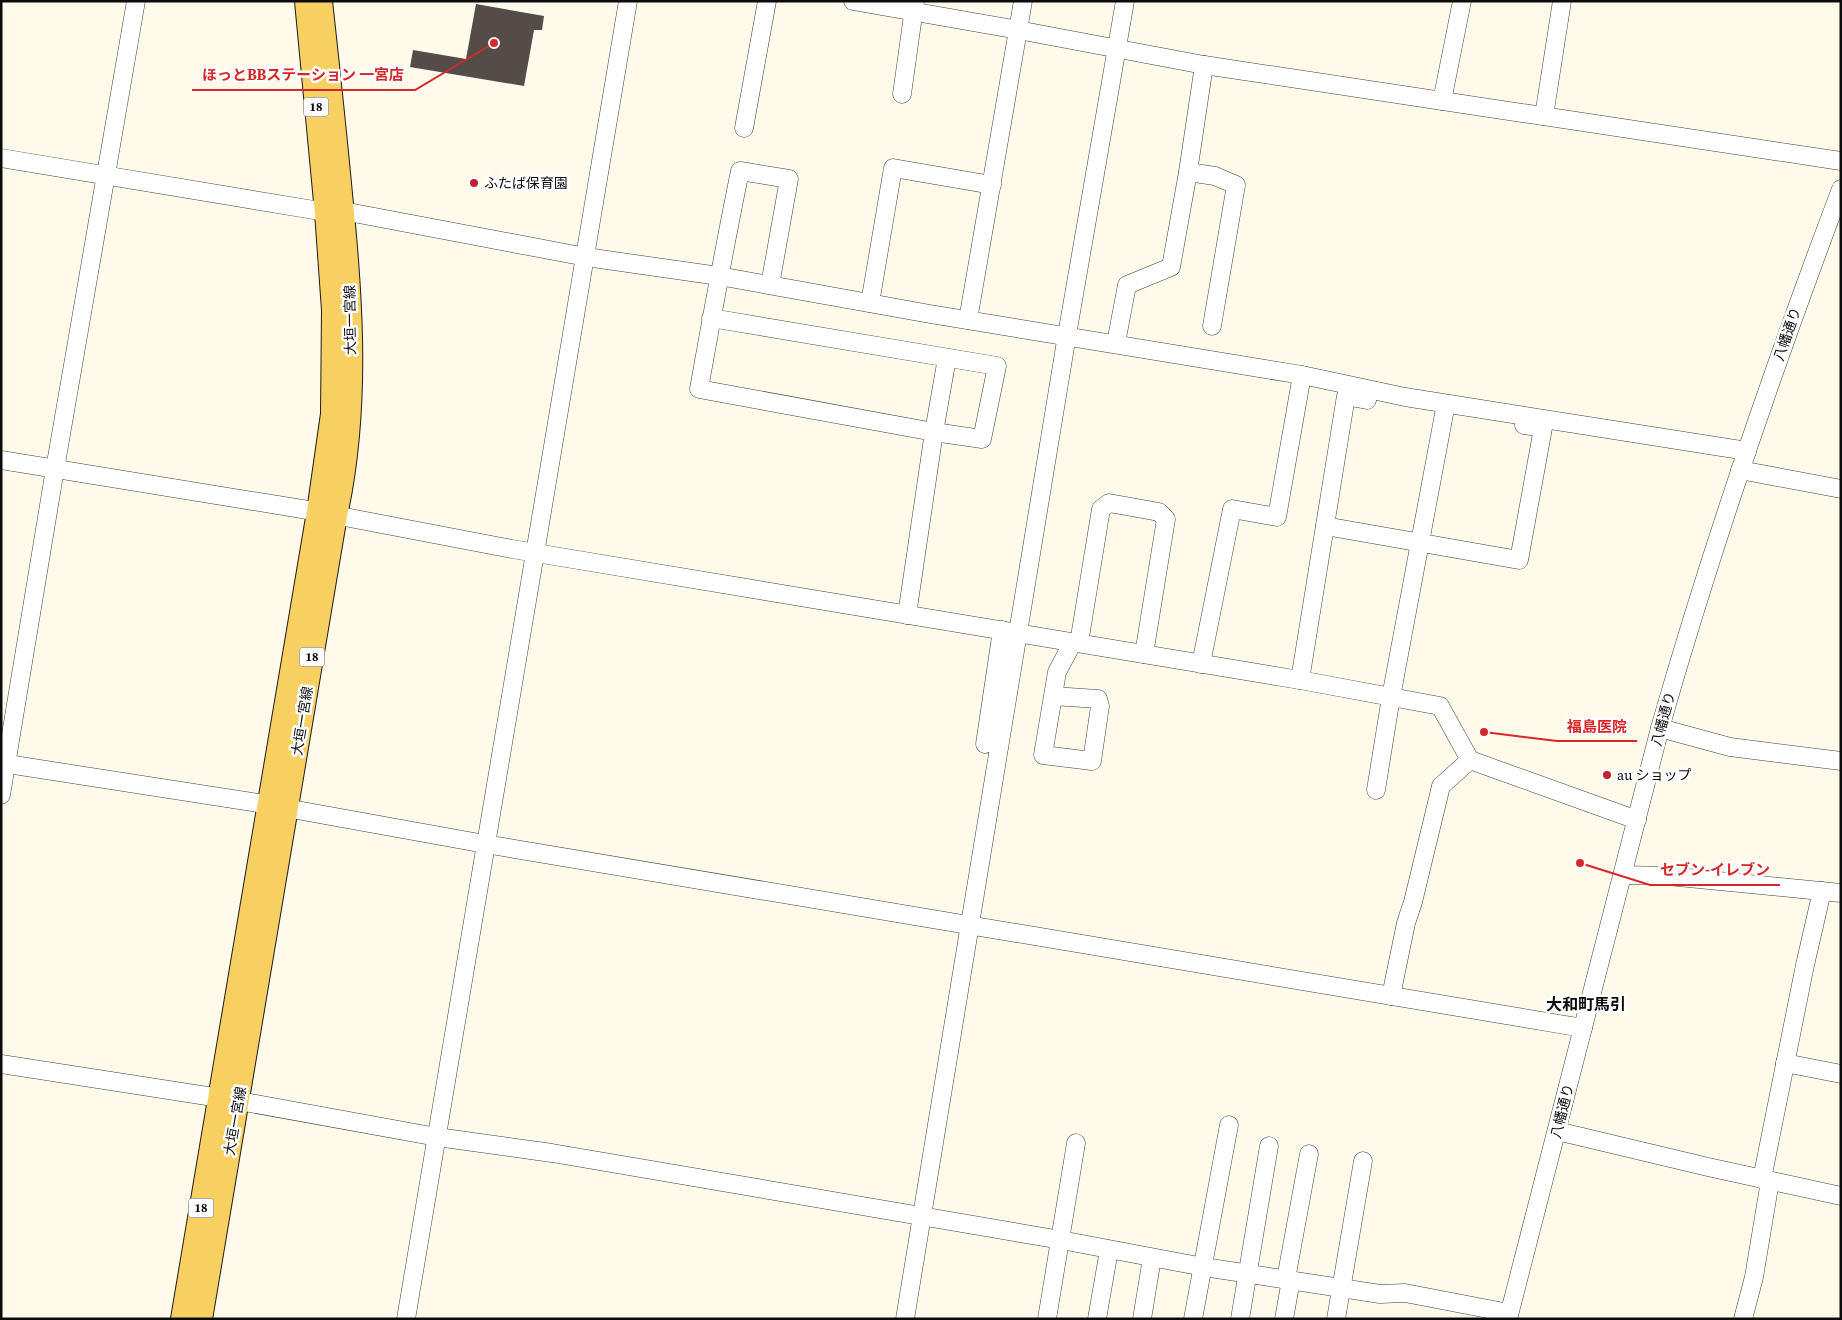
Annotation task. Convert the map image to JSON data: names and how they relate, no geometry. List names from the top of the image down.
{
  "streets": {
    "main road": ["18", "大垣一宮線"],
    "street": ["八幡通り"]
  },
  "districts": ["大和町馬引"],
  "places": [
    "ほっとBBステーション 一宮店",
    "ふたば保育園",
    "福島医院",
    "au ショップ",
    "セブン-イレブン"
  ]
}
